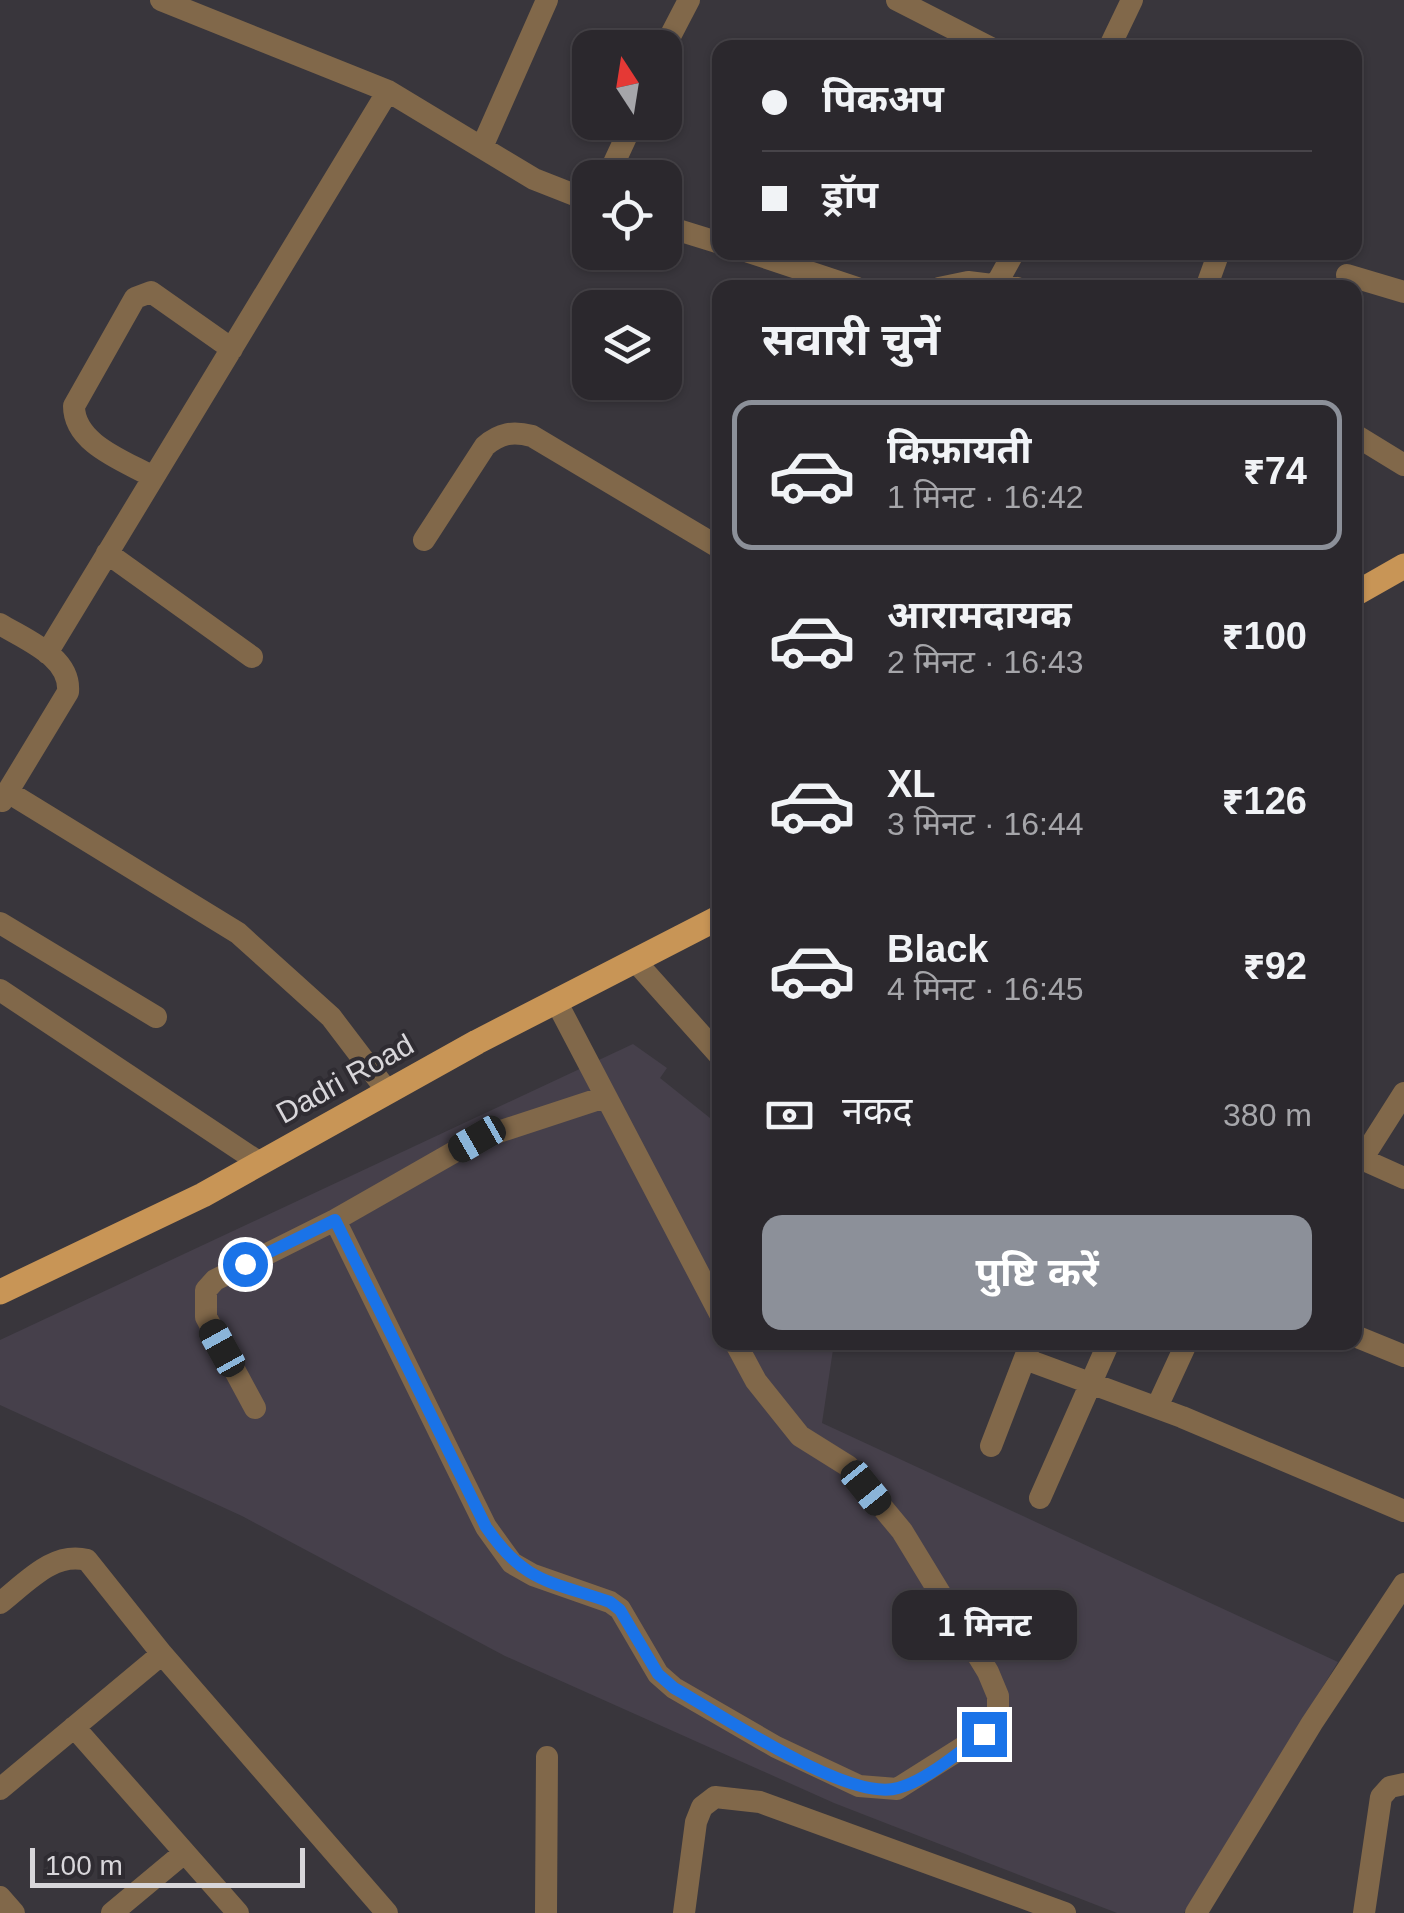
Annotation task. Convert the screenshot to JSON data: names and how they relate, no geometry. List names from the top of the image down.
{
  "streets": {
    "main road": ["Dadri Road"]
  },
  "scale_bar": "100 m",
  "north": "top",
  "page": {
    "banner": ["पिकअप", "ड्रॉप"],
    "heading": "सवारी चुनें",
    "list": [
      {
        "name": "किफ़ायती",
        "note": "1 मिनट · 16:42",
        "value": "₹74"
      },
      {
        "name": "आरामदायक",
        "note": "2 मिनट · 16:43",
        "value": "₹100"
      },
      {
        "name": "XL",
        "note": "3 मिनट · 16:44",
        "value": "₹126"
      },
      {
        "name": "Black",
        "note": "4 मिनट · 16:45",
        "value": "₹92"
      }
    ],
    "pay": ["नकद", "380 m"],
    "buttons": "पुष्टि करें",
    "bubble": "1 मिनट",
    "scale": "100 m"
  }
}
